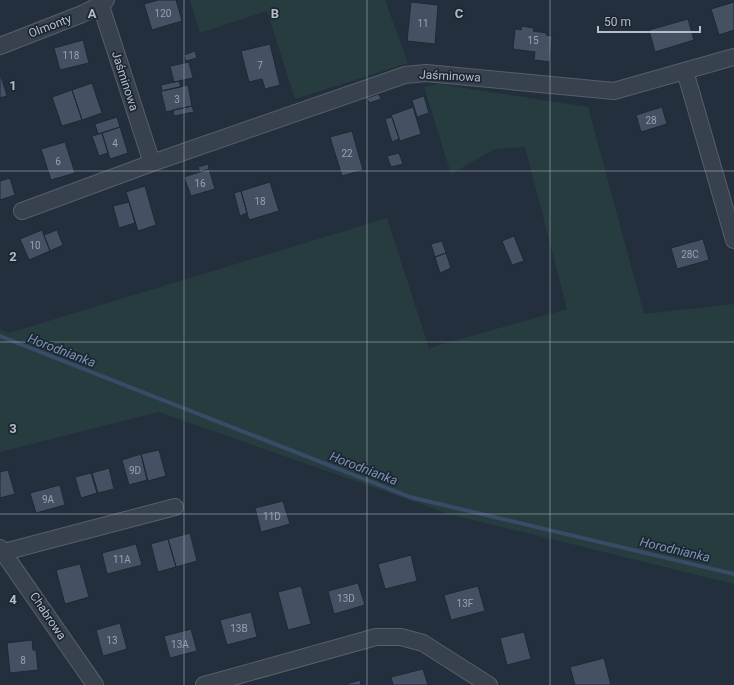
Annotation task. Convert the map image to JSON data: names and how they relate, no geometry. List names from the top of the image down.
{
  "streets": {
    "street": ["Olmonty", "Jaśminowa", "Chabrowa"]
  },
  "crossings": [
    ["Olmonty", "Jaśminowa"]
  ],
  "water": ["Horodnianka"],
  "house_numbers": [
    "120",
    "11",
    "15",
    "118",
    "7",
    "3",
    "28",
    "4",
    "22",
    "6",
    "16",
    "18",
    "10",
    "28C",
    "9D",
    "9A",
    "11D",
    "11A",
    "13D",
    "13F",
    "13B",
    "13",
    "13A",
    "8"
  ],
  "scale_bar": "50 m",
  "grid": {
    "columns": ["A", "B", "C"],
    "rows": [
      "1",
      "2",
      "3",
      "4"
    ]
  }
}
